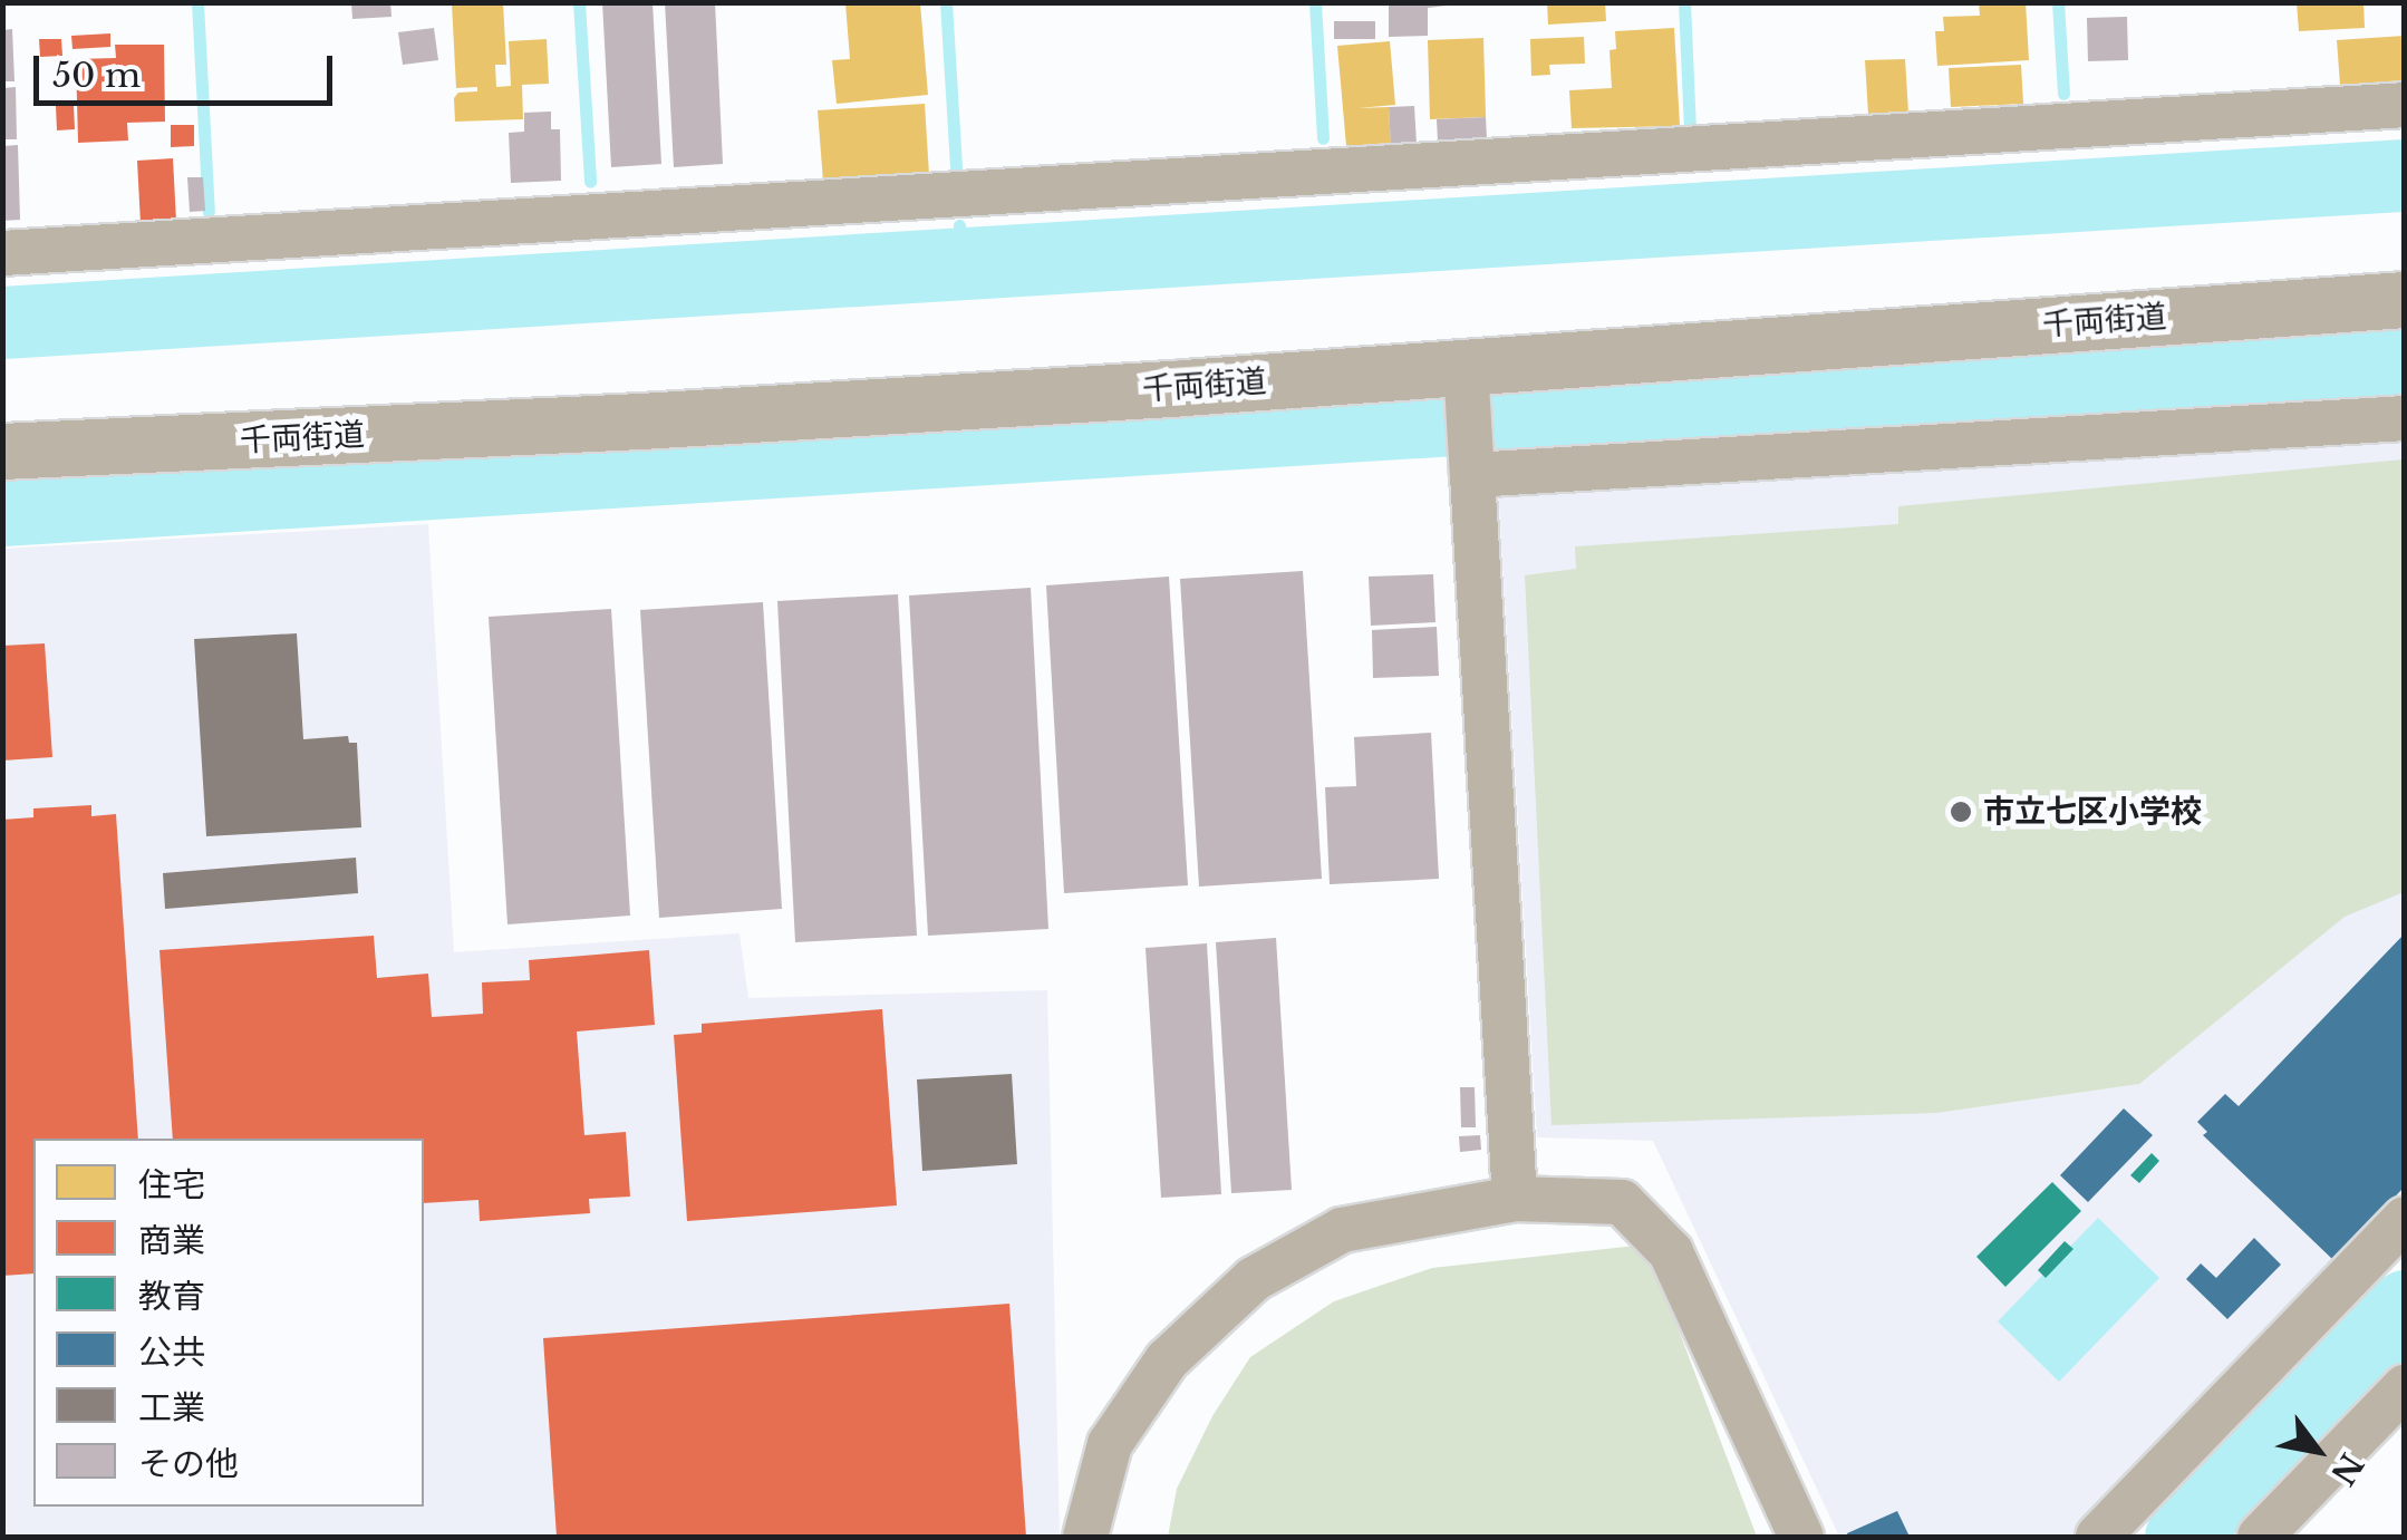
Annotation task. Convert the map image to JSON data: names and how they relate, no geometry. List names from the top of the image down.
{
  "streets": {
    "street": ["千両街道"]
  },
  "places": ["市立七区小学校"],
  "legend": [
    "住宅",
    "商業",
    "教育",
    "公共",
    "工業",
    "その他"
  ],
  "scale_bar": "50 m",
  "north": "bottom right"
}
